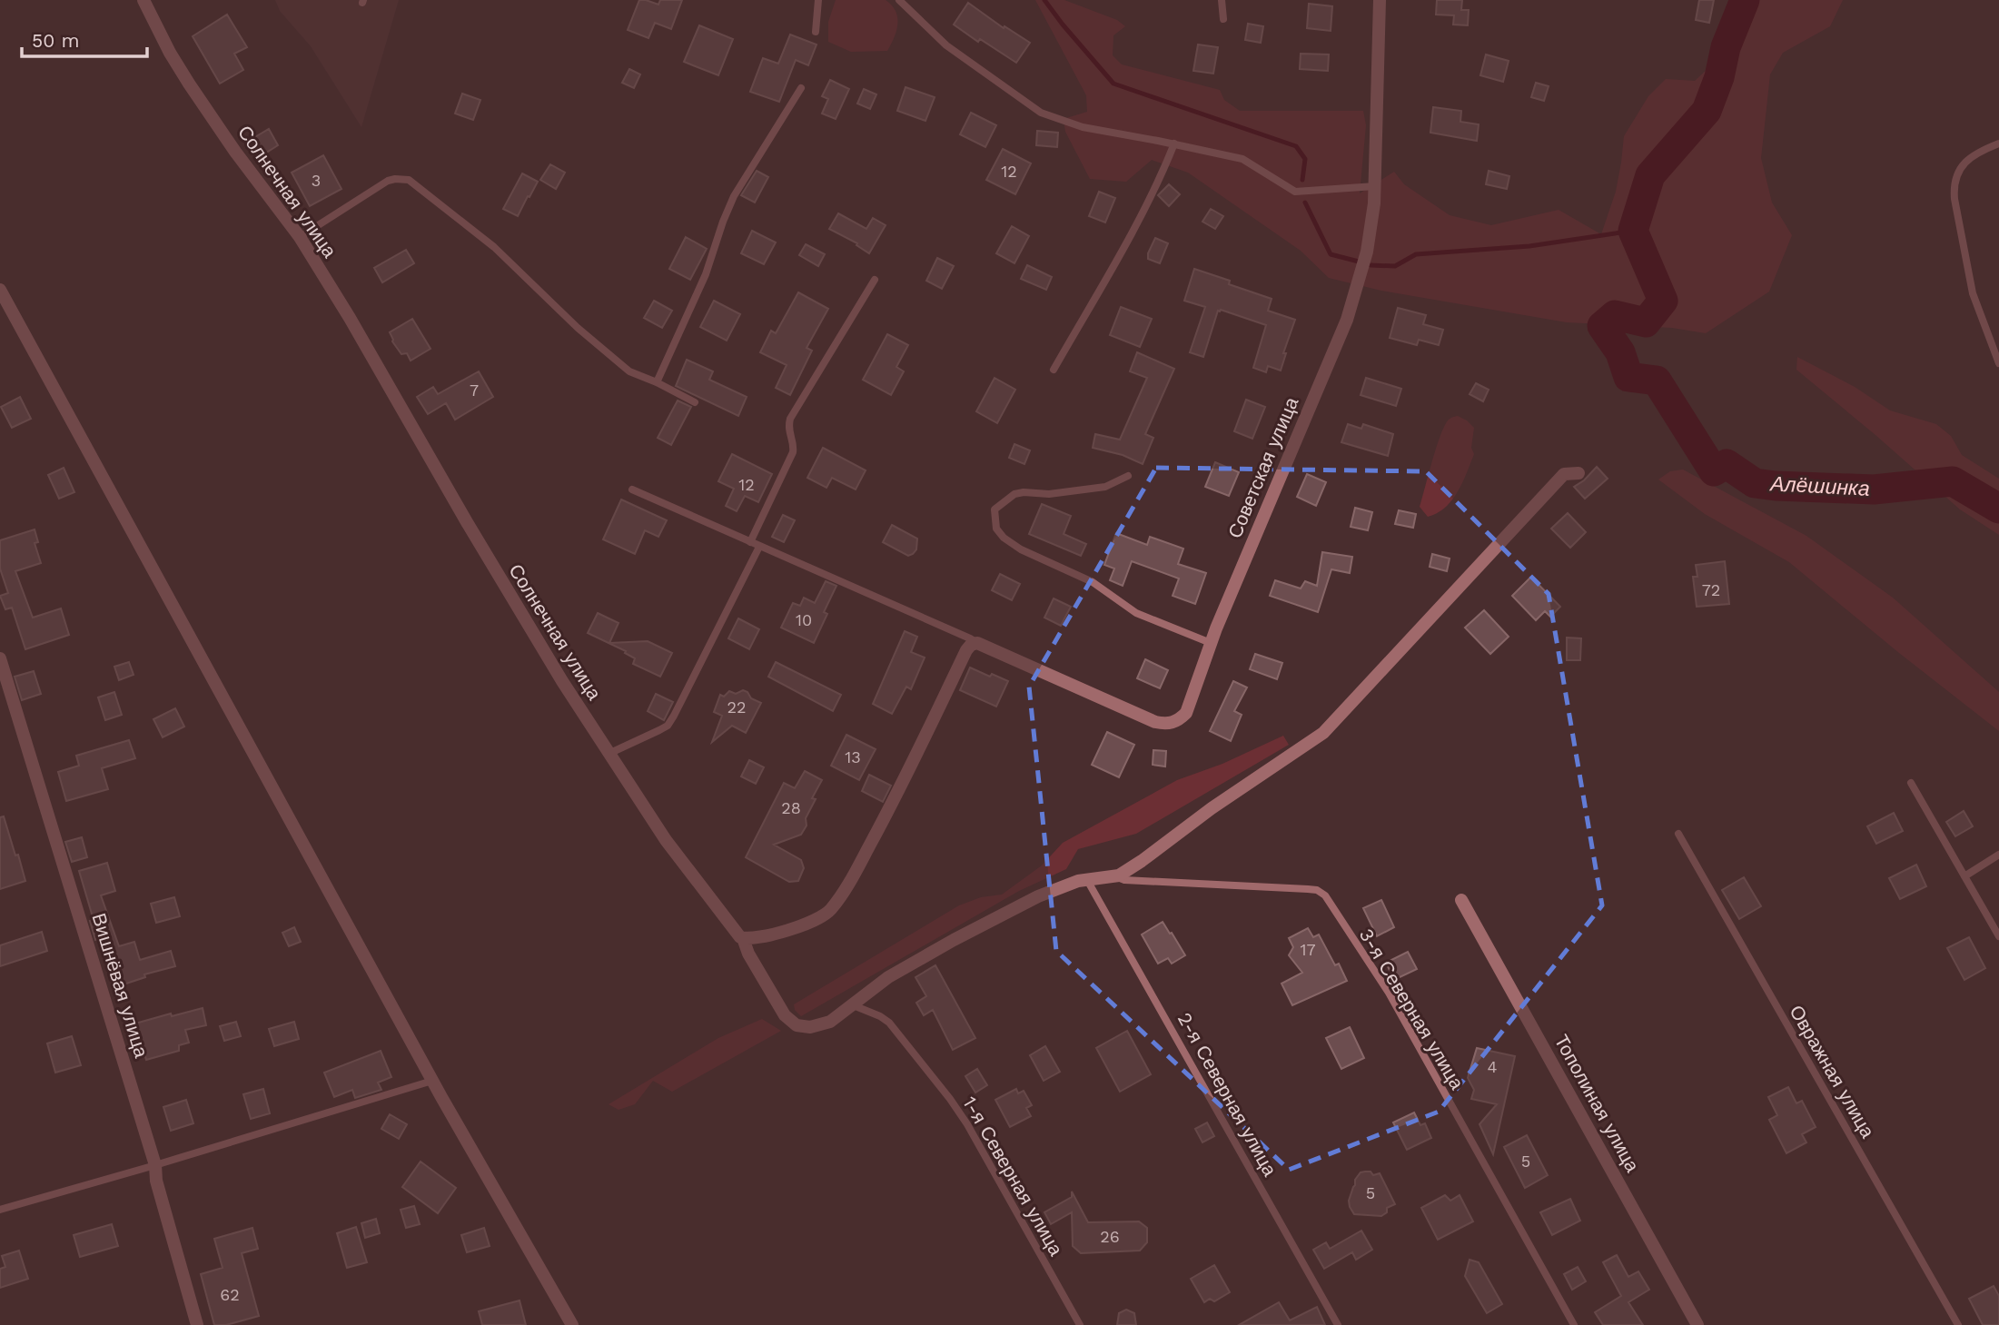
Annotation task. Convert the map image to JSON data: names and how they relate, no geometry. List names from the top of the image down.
{
  "streets": {
    "street": [
      "Солнечная улица",
      "Советская улица",
      "Вишнёвая улица",
      "Тополиная улица"
    ],
    "lane": [
      "3-я Северная улица",
      "Овражная улица",
      "2-я Северная улица",
      "1-я Северная улица"
    ]
  },
  "crossings": [
    ["Солнечная улица", "1-я Северная улица"]
  ],
  "water": ["Алёшинка"],
  "house_numbers": [
    "12",
    "3",
    "7",
    "12",
    "72",
    "10",
    "22",
    "13",
    "28",
    "17",
    "4",
    "5",
    "5",
    "26",
    "62"
  ],
  "scale_bar": "50 m"
}
